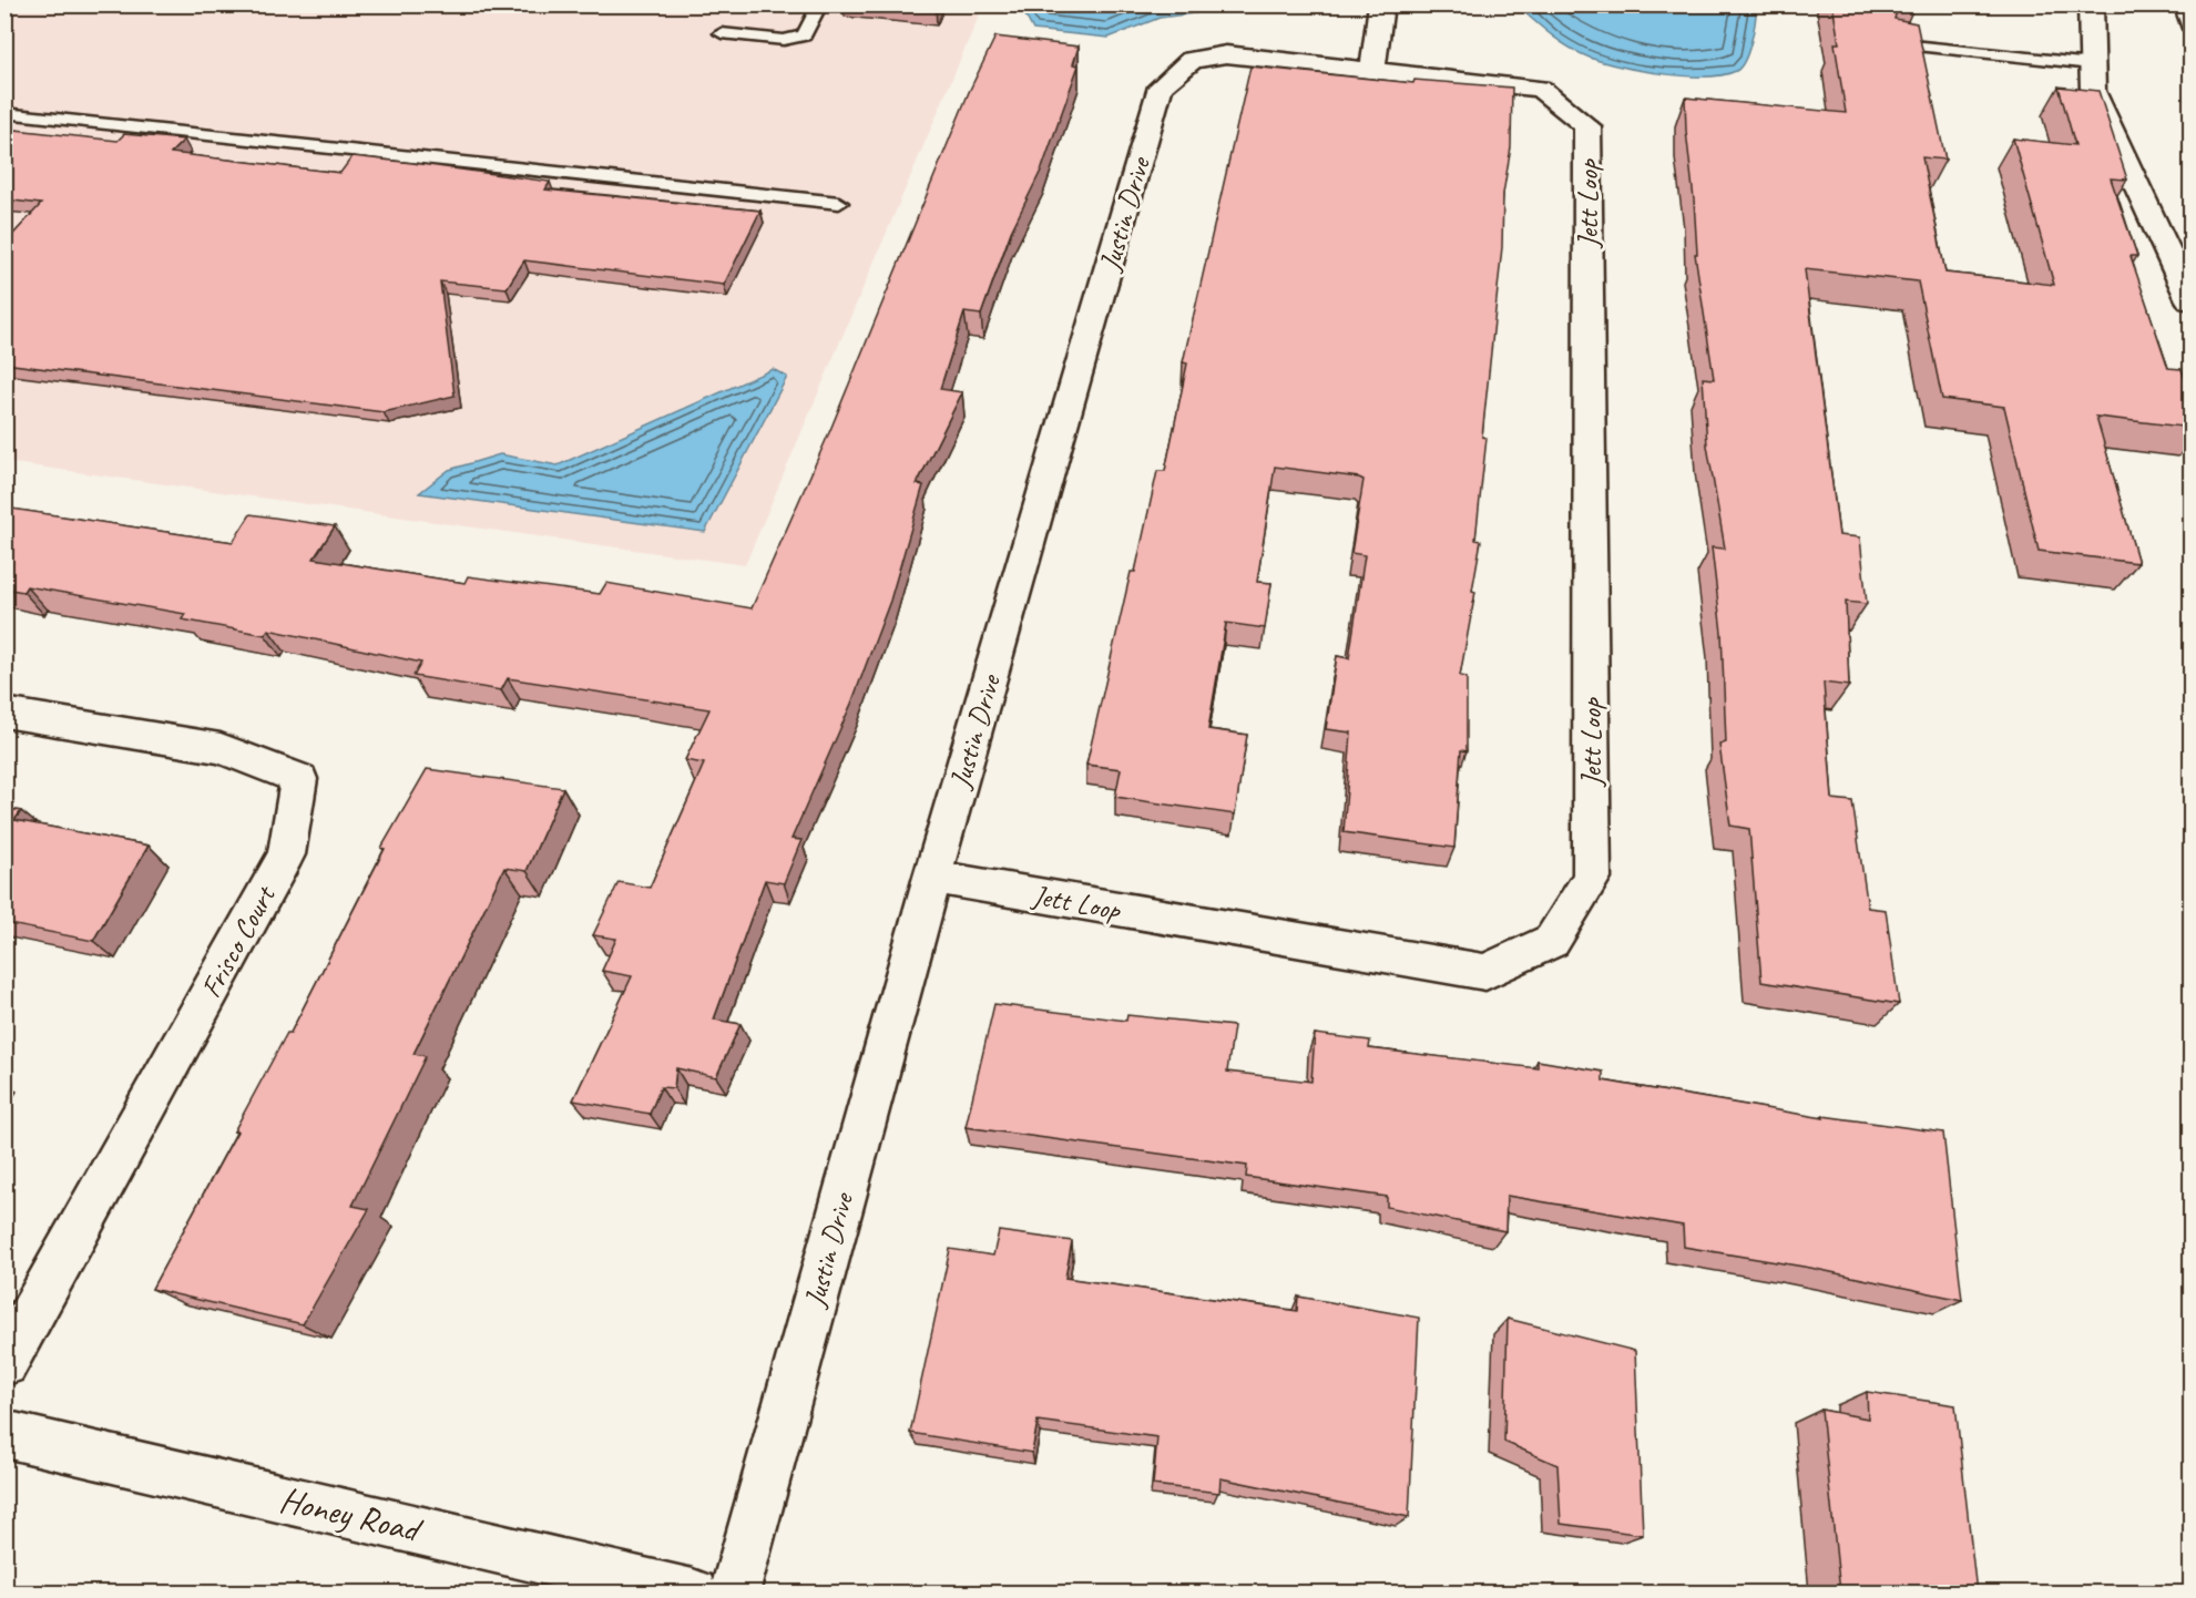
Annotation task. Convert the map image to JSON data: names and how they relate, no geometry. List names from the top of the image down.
{
  "streets": {
    "street": [
      "Jett Loop",
      "Justin Drive",
      "Frisco Court",
      "Honey Road"
    ]
  },
  "crossings": [
    ["Jett Loop", "Justin Drive"]
  ]
}
